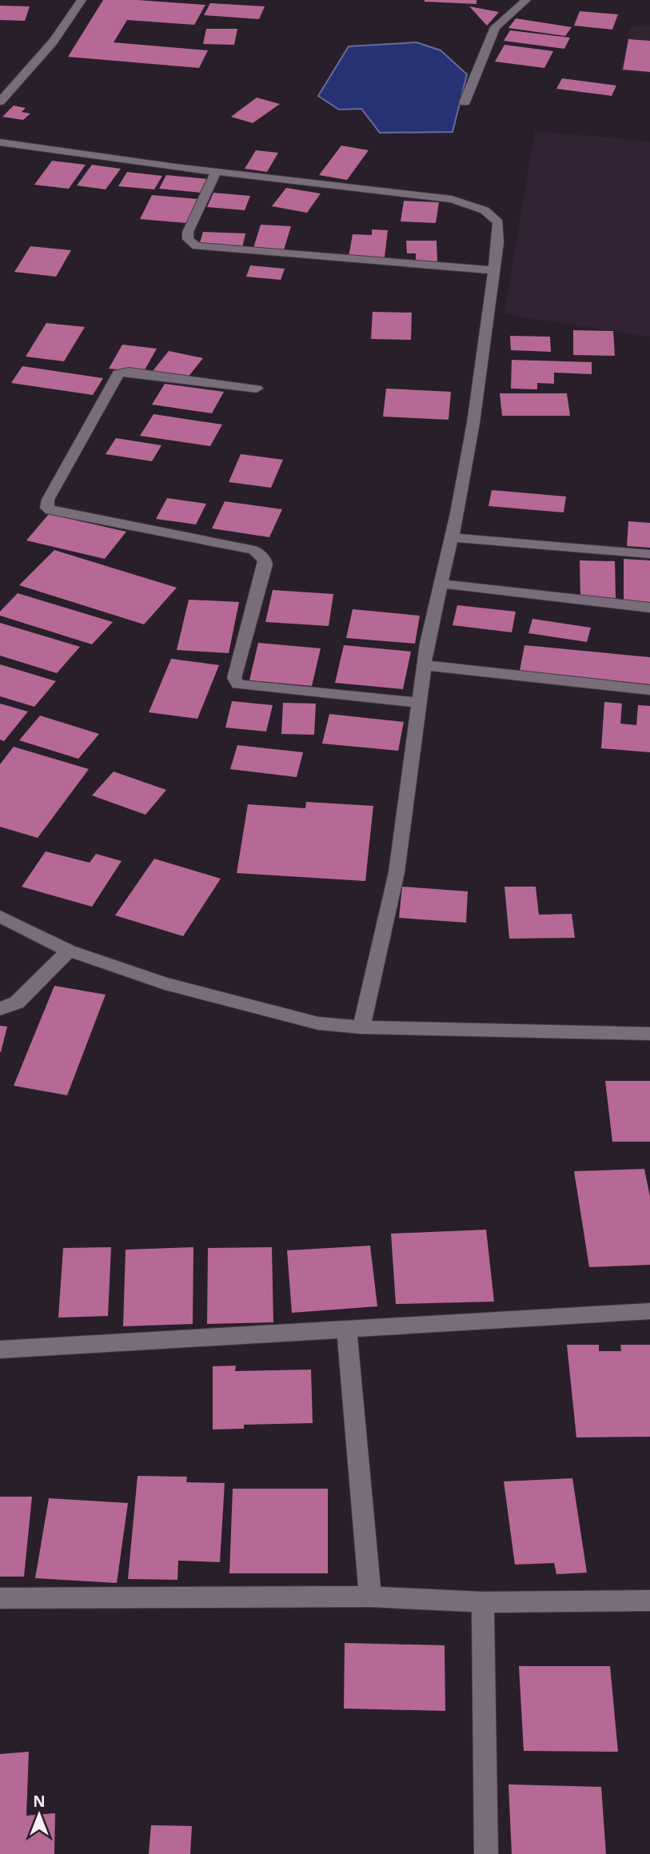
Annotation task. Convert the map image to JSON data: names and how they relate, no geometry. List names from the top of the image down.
{
  "north": "top"
}
